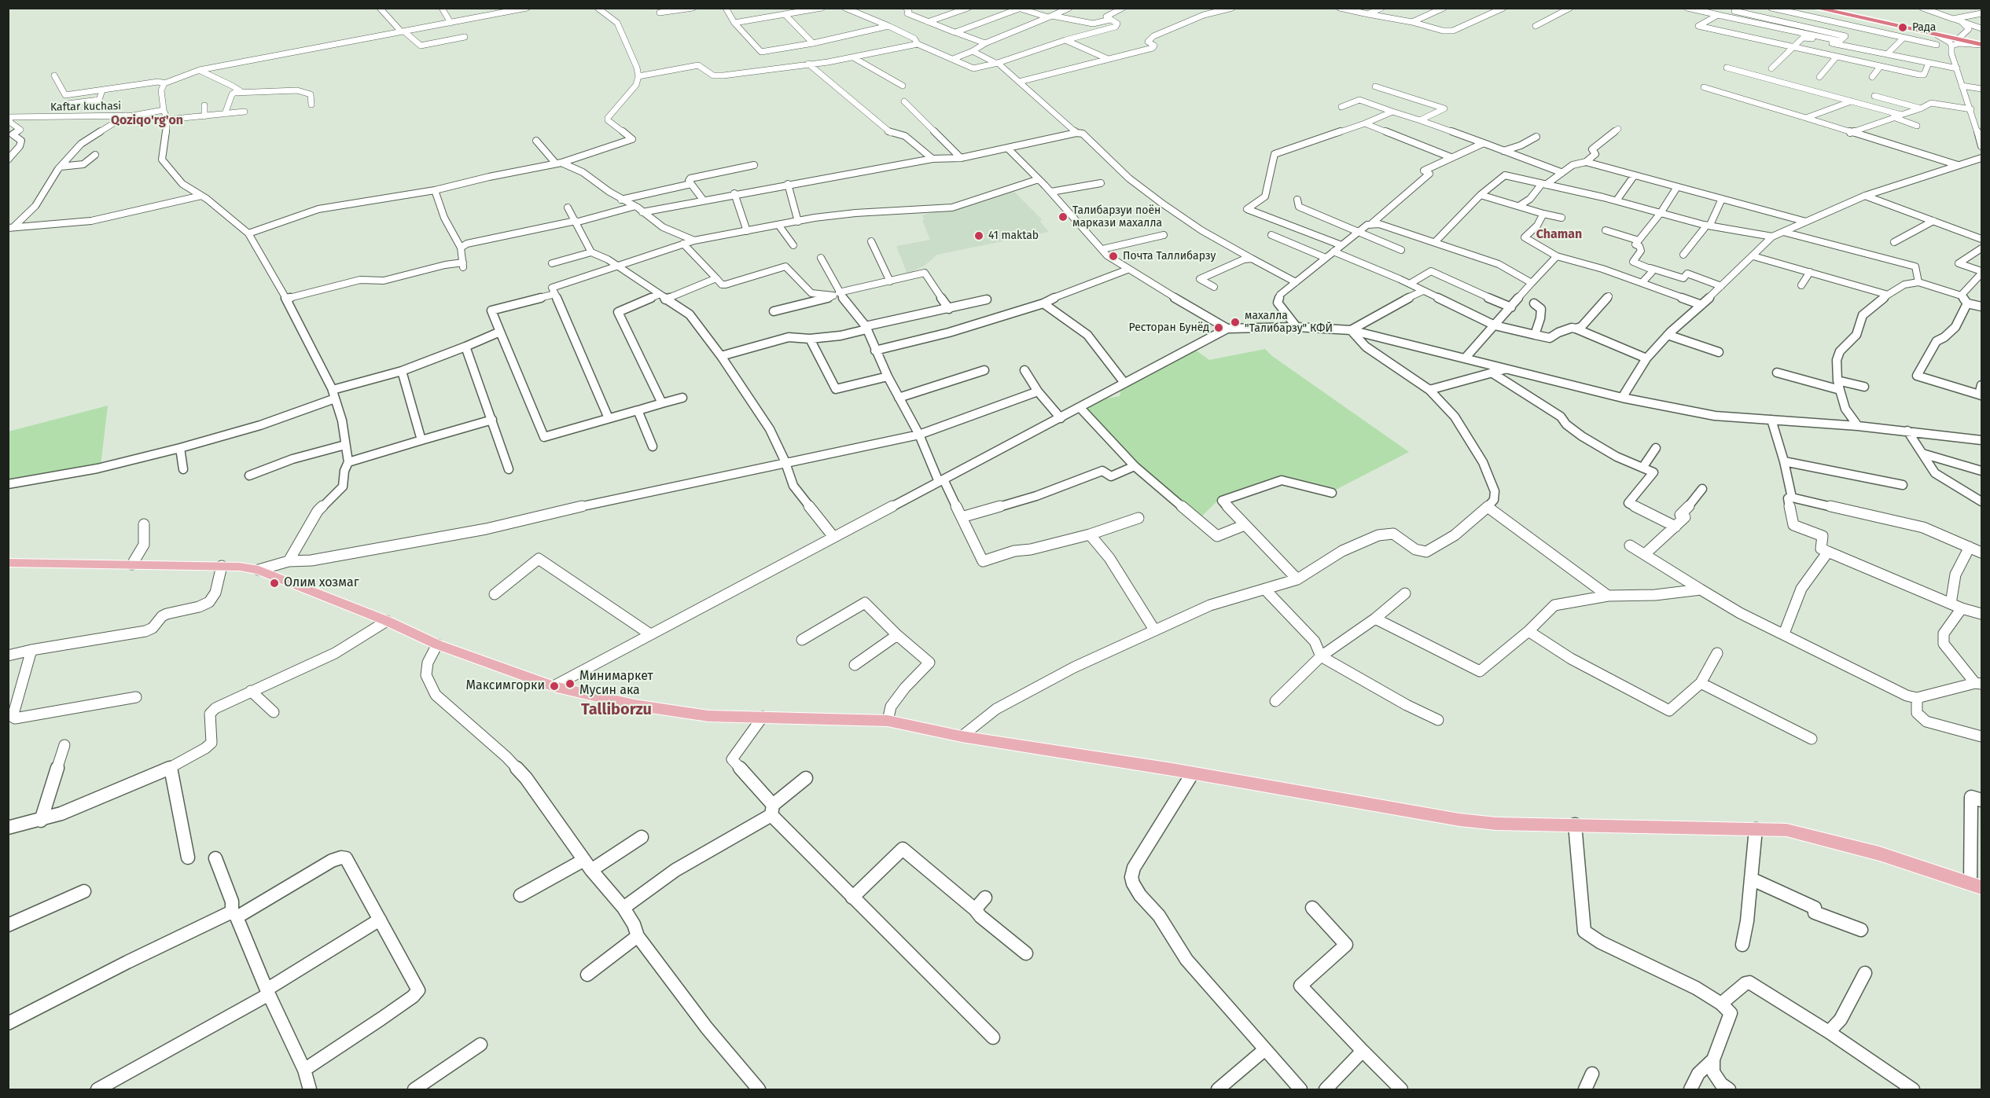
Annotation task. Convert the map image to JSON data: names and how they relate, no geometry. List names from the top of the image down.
{
  "streets": {
    "street": ["Kaftar kuchasi"]
  },
  "districts": ["Qoziqo'rg'on", "Chaman", "Talliborzu"],
  "places": [
    "Рада",
    "Талибарзуи поён маркази махалла",
    "41 maktab",
    "Почта Таллибарзу",
    "махалла \"Талибарзу\" КФЙ",
    "Ресторан Бунёд",
    "Олим хозмаг",
    "Минимаркет Мусин ака",
    "Максимгорки"
  ]
}
